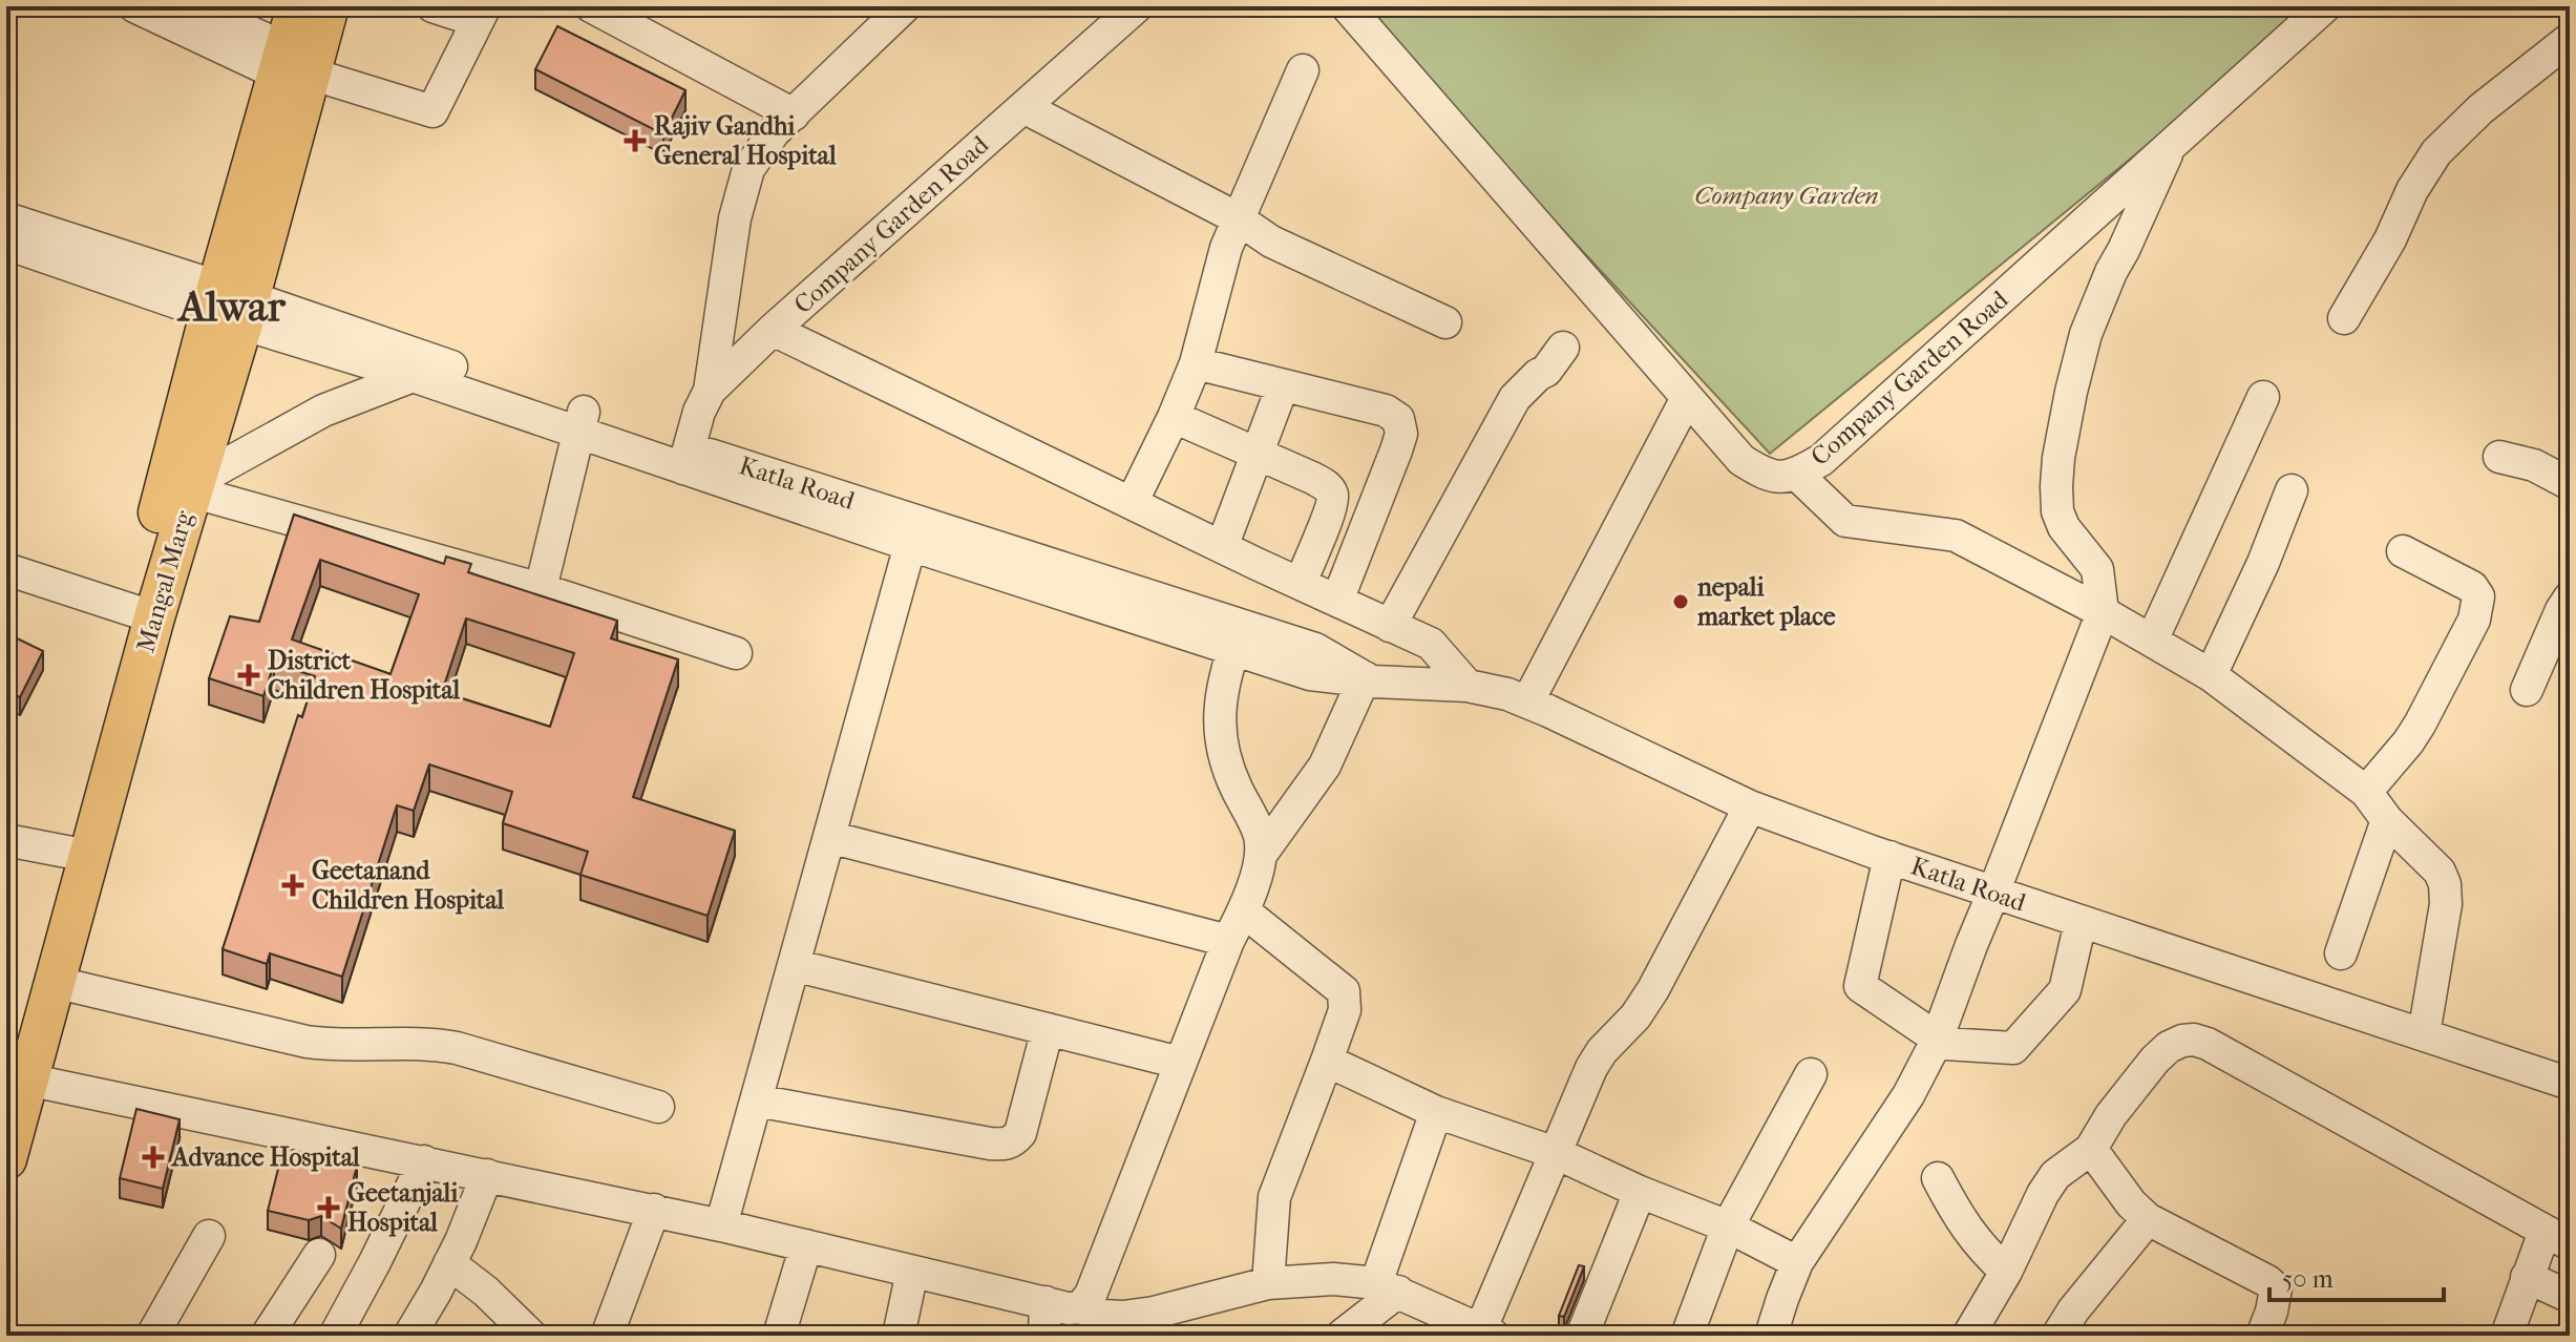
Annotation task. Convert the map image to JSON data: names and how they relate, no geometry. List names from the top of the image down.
{
  "streets": {
    "main road": ["Mangal Marg"],
    "street": ["Company Garden Road", "Katla Road"]
  },
  "crossings": [
    ["Company Garden Road", "Katla Road"],
    ["Katla Road", "Mangal Marg"]
  ],
  "districts": ["Alwar"],
  "parks": ["Company Garden"],
  "places": {
    "health": [
      "Rajiv Gandhi General Hospital",
      "District Children Hospital",
      "Geetanand Children Hospital",
      "Advance Hospital",
      "Geetanjali Hospital"
    ],
    "other": ["nepali market place"]
  },
  "scale_bar": "50 m"
}
